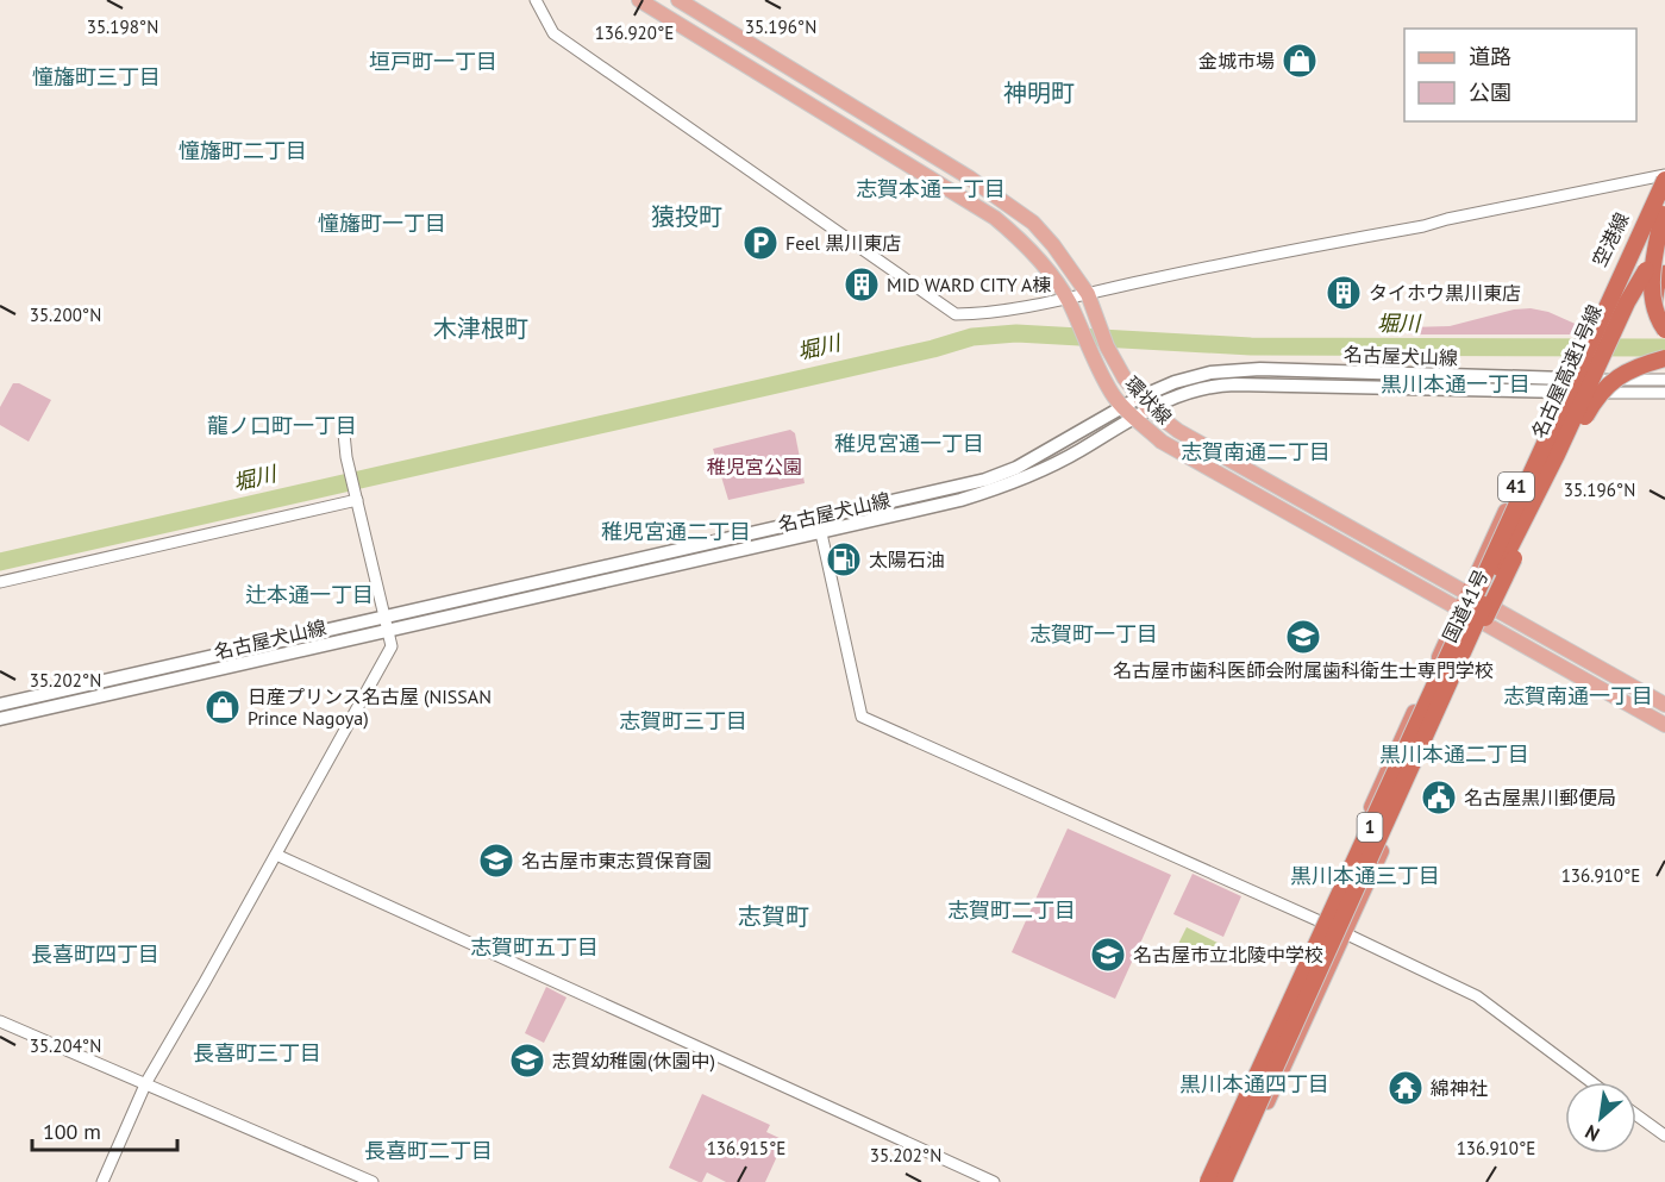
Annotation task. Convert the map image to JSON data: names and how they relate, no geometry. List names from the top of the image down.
{
  "streets": {
    "highway": [
      "空港線",
      "名古屋高速1号線",
      "41",
      "国道41号",
      "1"
    ],
    "main road": ["名古屋犬山線", "環状線"]
  },
  "crossings": [
    ["空港線", "名古屋高速1号線"],
    ["空港線", "国道41号"],
    ["名古屋犬山線", "環状線"],
    ["名古屋犬山線", "国道41号"],
    ["名古屋高速1号線", "1"],
    ["環状線", "国道41号"]
  ],
  "districts": [
    "垣戸町一丁目",
    "憧旛町三丁目",
    "神明町",
    "憧旛町二丁目",
    "志賀本通一丁目",
    "猿投町",
    "憧旛町一丁目",
    "木津根町",
    "黒川本通一丁目",
    "龍ノ口町一丁目",
    "稚児宮通一丁目",
    "志賀南通二丁目",
    "稚児宮通二丁目",
    "辻本通一丁目",
    "志賀町一丁目",
    "志賀南通一丁目",
    "志賀町三丁目",
    "黒川本通二丁目",
    "黒川本通三丁目",
    "志賀町二丁目",
    "志賀町",
    "志賀町五丁目",
    "長喜町四丁目",
    "長喜町三丁目",
    "黒川本通四丁目",
    "長喜町二丁目"
  ],
  "water": ["堀川"],
  "parks": ["稚児宮公園"],
  "places": {
    "shop": ["金城市場", "日産プリンス名古屋 (NISSAN Prince Nagoya)"],
    "parking": ["Feel 黒川東店"],
    "building": ["MID WARD CITY A棟", "タイホウ黒川東店"],
    "fuel station": ["太陽石油"],
    "school or university": [
      "名古屋市歯科医師会附属歯科衛生士専門学校",
      "名古屋市東志賀保育園",
      "名古屋市立北陵中学校",
      "志賀幼稚園(休園中)"
    ],
    "public building": ["名古屋黒川郵便局"],
    "temple": ["綿神社"]
  },
  "legend": ["道路", "公園"],
  "scale_bar": "100 m",
  "north": "bottom left",
  "coordinates": [
    "35.198°N",
    "35.196°N",
    "136.920°E",
    "35.200°N",
    "35.202°N",
    "136.910°E",
    "35.204°N",
    "136.915°E"
  ]
}
